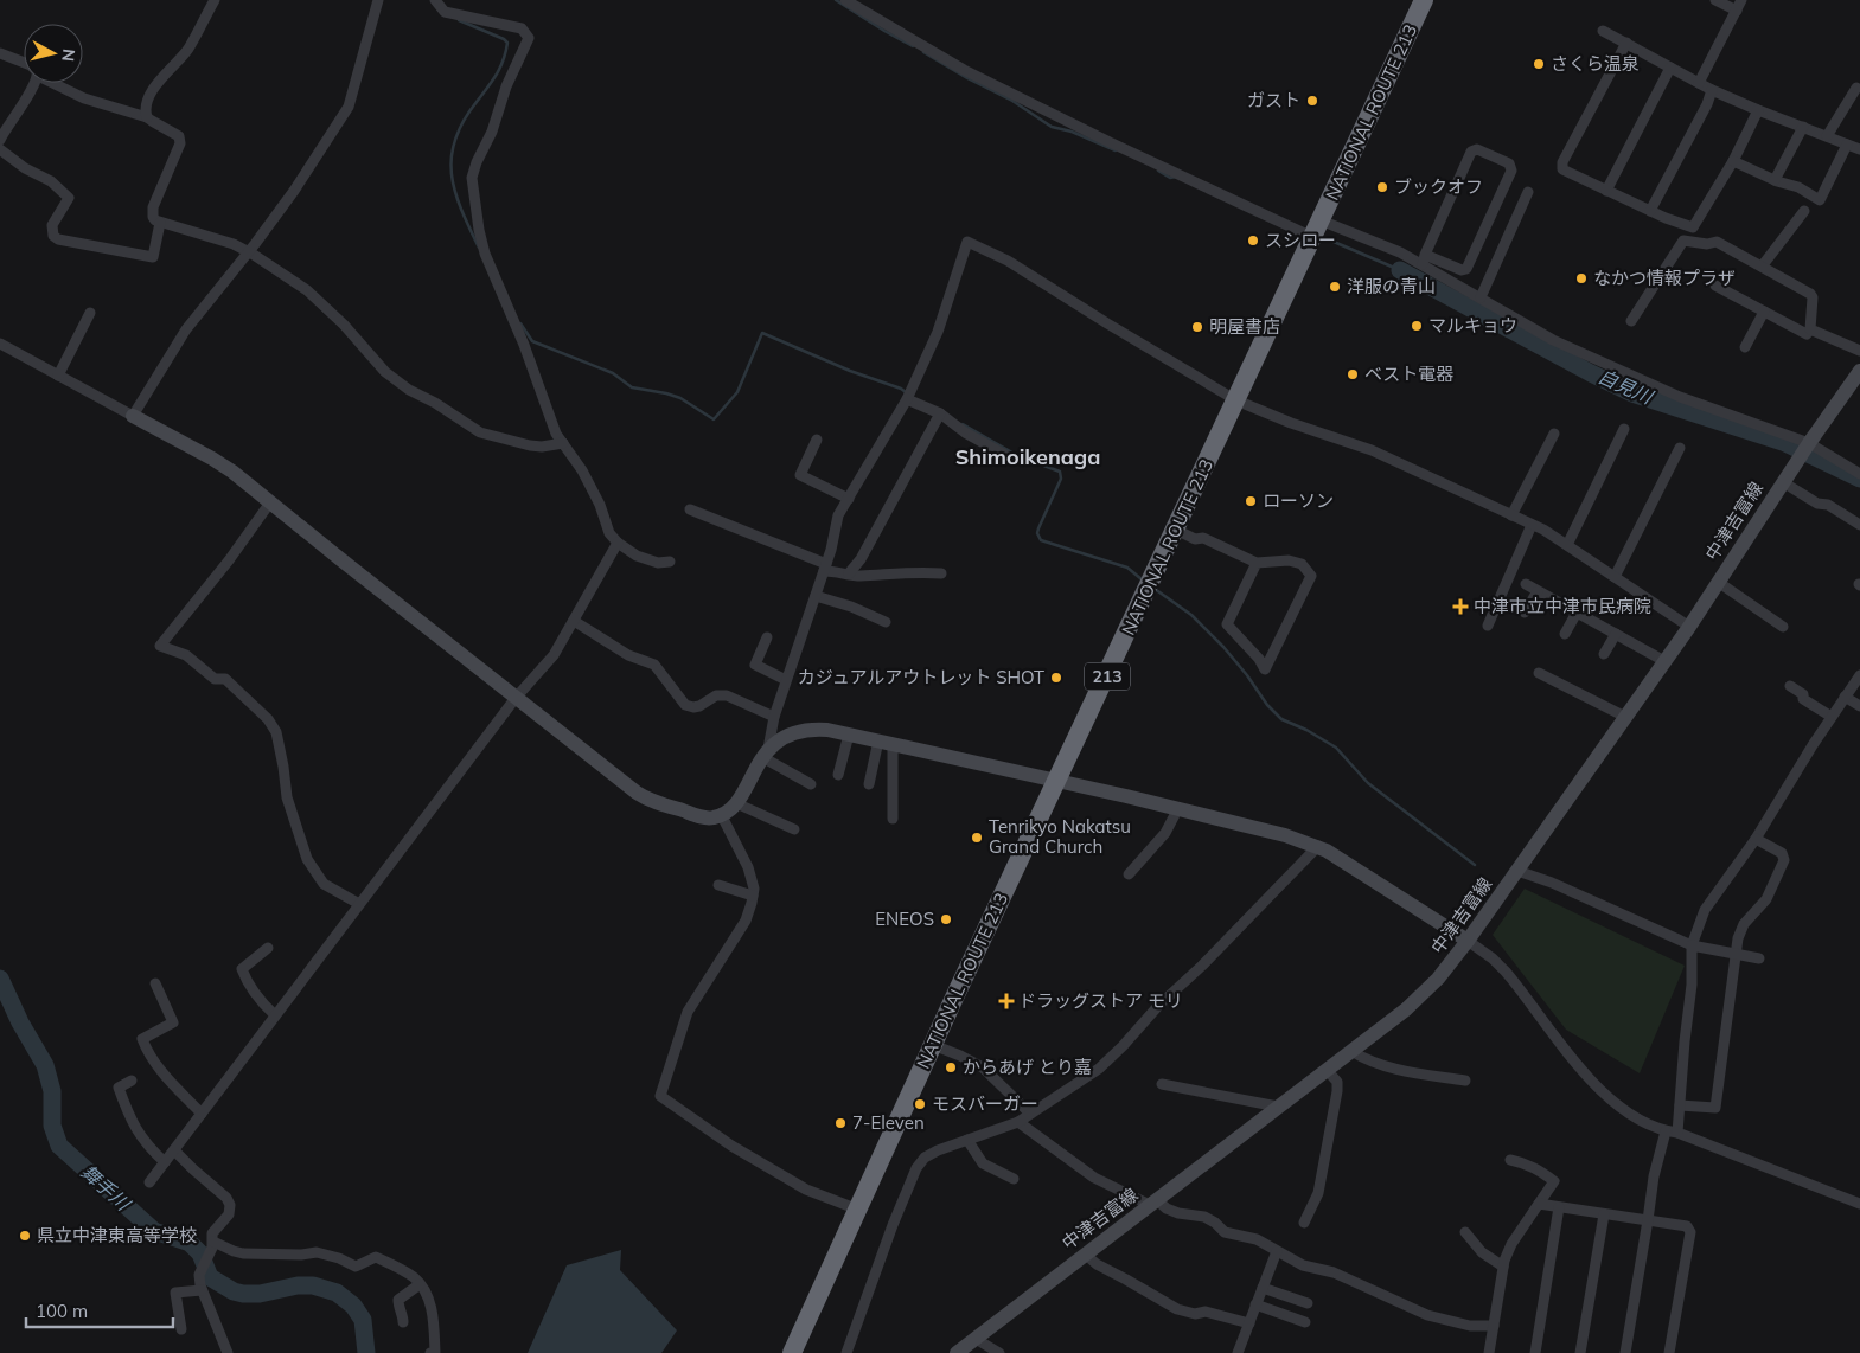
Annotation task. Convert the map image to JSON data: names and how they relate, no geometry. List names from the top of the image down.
{
  "streets": {
    "highway": ["NATIONAL ROUTE 213", "213"],
    "street": ["中津吉富線"]
  },
  "districts": ["Shimoikenaga"],
  "water": ["自見川", "舞手川"],
  "places": {
    "other": [
      "さくら温泉",
      "ガスト",
      "ブックオフ",
      "スシロー",
      "なかつ情報プラザ",
      "洋服の青山",
      "マルキョウ",
      "明屋書店",
      "ベスト電器",
      "ローソン",
      "カジュアルアウトレット SHOT",
      "Tenrikyo Nakatsu Grand Church",
      "ENEOS",
      "からあげ とり嘉",
      "モスバーガー",
      "7-Eleven",
      "県立中津東高等学校"
    ],
    "health": ["中津市立中津市民病院", "ドラッグストア モリ"]
  },
  "scale_bar": "100 m",
  "north": "right"
}
